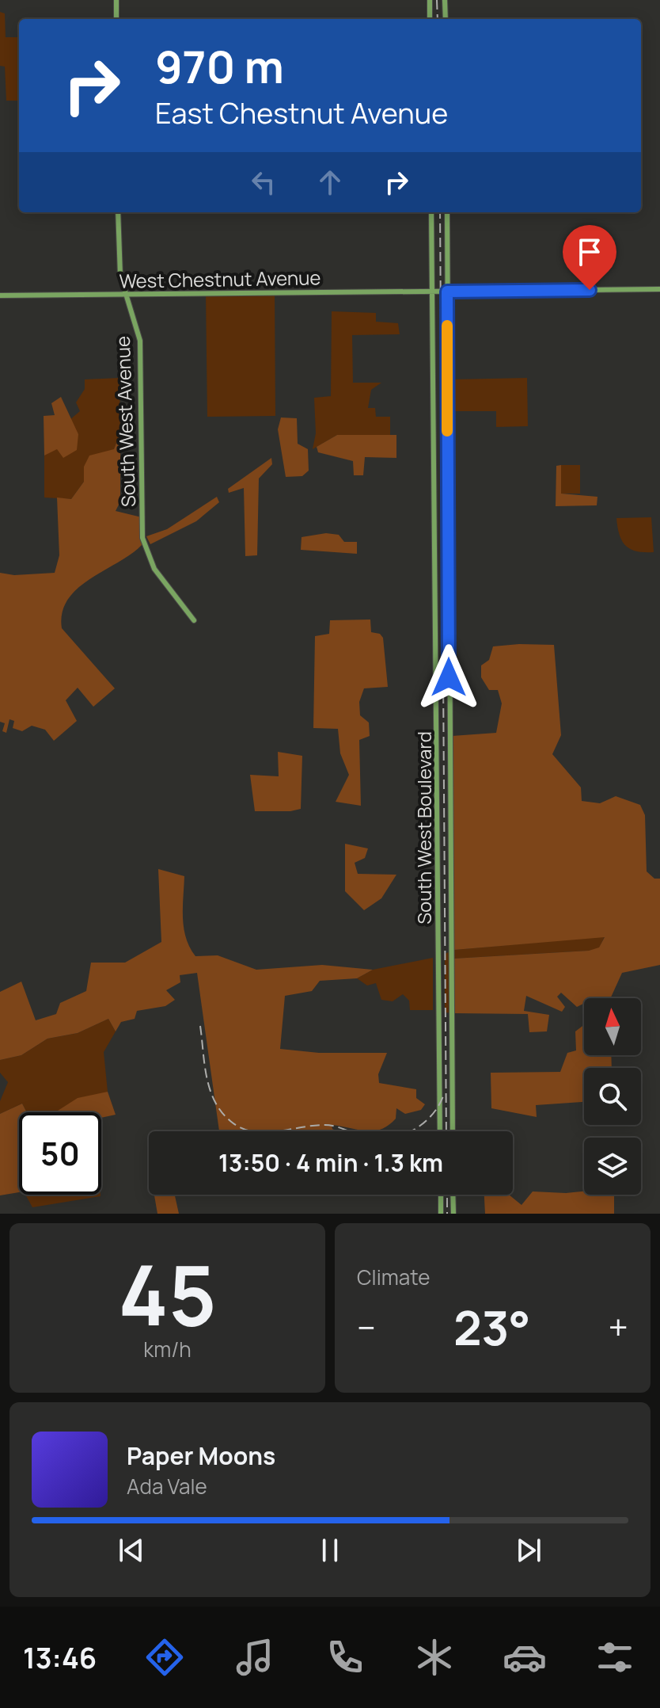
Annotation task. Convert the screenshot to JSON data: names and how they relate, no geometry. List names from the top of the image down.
{
  "streets": {
    "main road": ["West Chestnut Avenue", "South West Avenue", "South West Boulevard"]
  },
  "crossings": [
    ["West Chestnut Avenue", "South West Avenue"],
    ["West Chestnut Avenue", "South West Boulevard"]
  ],
  "north": "top",
  "page": {
    "turn": ["970 m", "East Chestnut Avenue"],
    "limit": "50",
    "trip": "13:50 · 4 min · 1.3 km",
    "tile": [
      ["45", "km/h"],
      "Climate"
    ],
    "heat": ["−", "23°", "+"],
    "song": ["Paper Moons", "Ada Vale"],
    "tabs": "13:46"
  }
}
